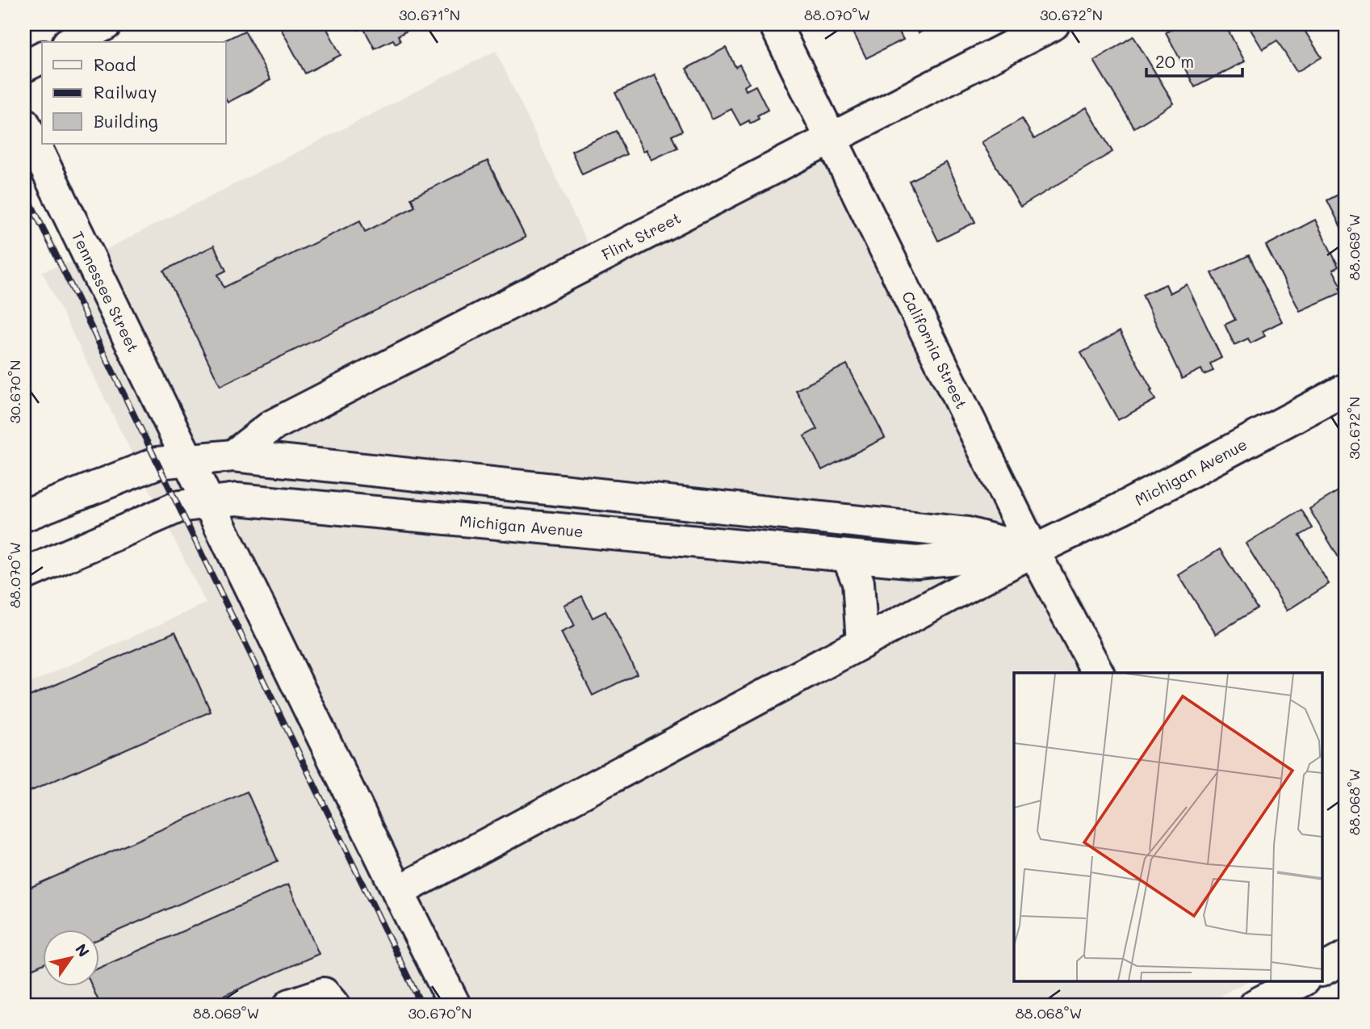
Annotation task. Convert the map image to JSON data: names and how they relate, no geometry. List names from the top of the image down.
{
  "streets": {
    "street": [
      "Flint Street",
      "Tennessee Street",
      "California Street",
      "Michigan Avenue"
    ]
  },
  "crossings": [
    ["Flint Street", "California Street"],
    ["Tennessee Street", "Michigan Avenue"],
    ["California Street", "Michigan Avenue"]
  ],
  "legend": ["Road", "Railway", "Building"],
  "scale_bar": "20 m",
  "north": "top right",
  "coordinates": [
    "30.671°N",
    "88.070°W",
    "30.672°N",
    "88.069°W",
    "30.670°N",
    "88.068°W"
  ]
}
